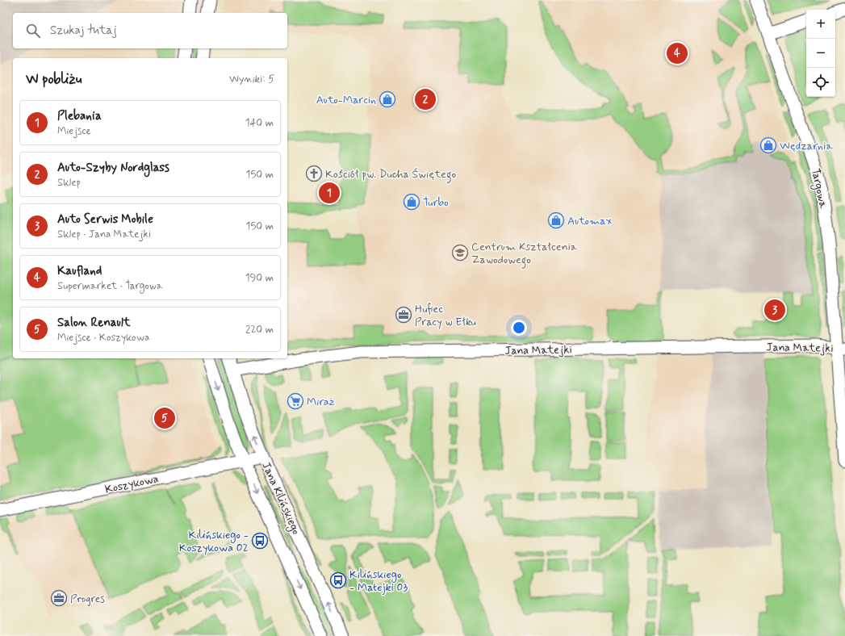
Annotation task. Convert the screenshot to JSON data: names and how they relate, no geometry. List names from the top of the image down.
{
  "streets": {
    "street": [
      "Targowa",
      "Jana Matejki",
      "Koszykowa",
      "Jana Kilińskiego"
    ]
  },
  "crossings": [
    ["Targowa", "Jana Matejki"],
    ["Jana Matejki", "Jana Kilińskiego"],
    ["Koszykowa", "Jana Kilińskiego"]
  ],
  "places": {
    "shop": [
      "Auto-Marcin",
      "Wędzarnia",
      "Turbo",
      "Automax"
    ],
    "church": ["Kościół pw. Ducha Świętego"],
    "school or university": ["Centrum Kształcenia Zawodowego"],
    "office": ["Hufiec Pracy w Ełku", "Progres"],
    "supermarket": ["Miraż"],
    "bus stop": ["Kilińskiego - Koszykowa 02", "Kilińskiego - Matejki 03"]
  },
  "page": {
    "map_buttons": ["+", "−"],
    "search": "Szukaj tutaj",
    "pins": [
      "4",
      "2",
      "1",
      "3",
      "5"
    ],
    "heading": ["W pobliżu", "Wyniki: 5"],
    "list": [
      {
        "mark": "1",
        "name": "Plebania",
        "note": "Miejsce",
        "value": "140 m"
      },
      {
        "mark": "2",
        "name": "Auto-Szyby Nordglass",
        "note": "Sklep",
        "value": "150 m"
      },
      {
        "mark": "3",
        "name": "Auto Serwis Mobile",
        "note": "Sklep · Jana Matejki",
        "value": "150 m"
      },
      {
        "mark": "4",
        "name": "Kaufland",
        "note": "Supermarket · Targowa",
        "value": "190 m"
      },
      {
        "mark": "5",
        "name": "Salon Renault",
        "note": "Miejsce · Koszykowa",
        "value": "220 m"
      }
    ]
  }
}
